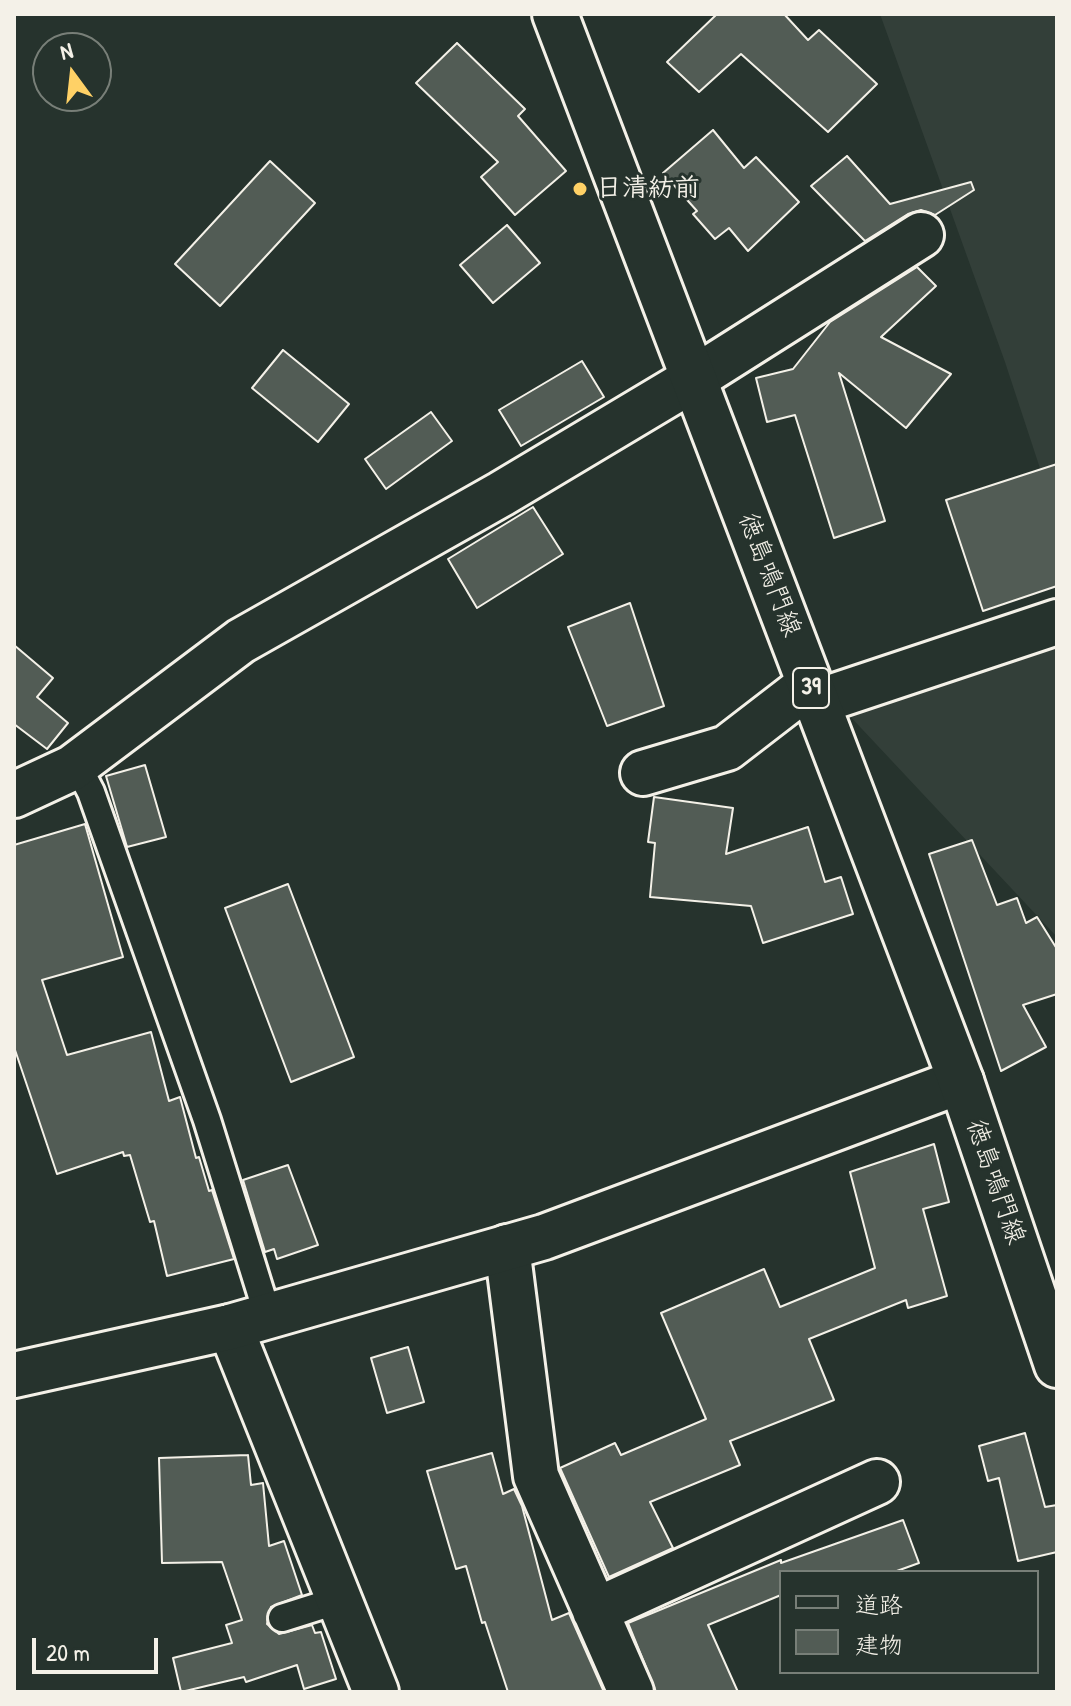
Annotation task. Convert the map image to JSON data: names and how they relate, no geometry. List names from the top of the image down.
{
  "streets": {
    "street": ["徳島鳴門線", "39"]
  },
  "places": ["日清紡前"],
  "legend": ["道路", "建物"],
  "scale_bar": "20 m",
  "north": "top"
}
